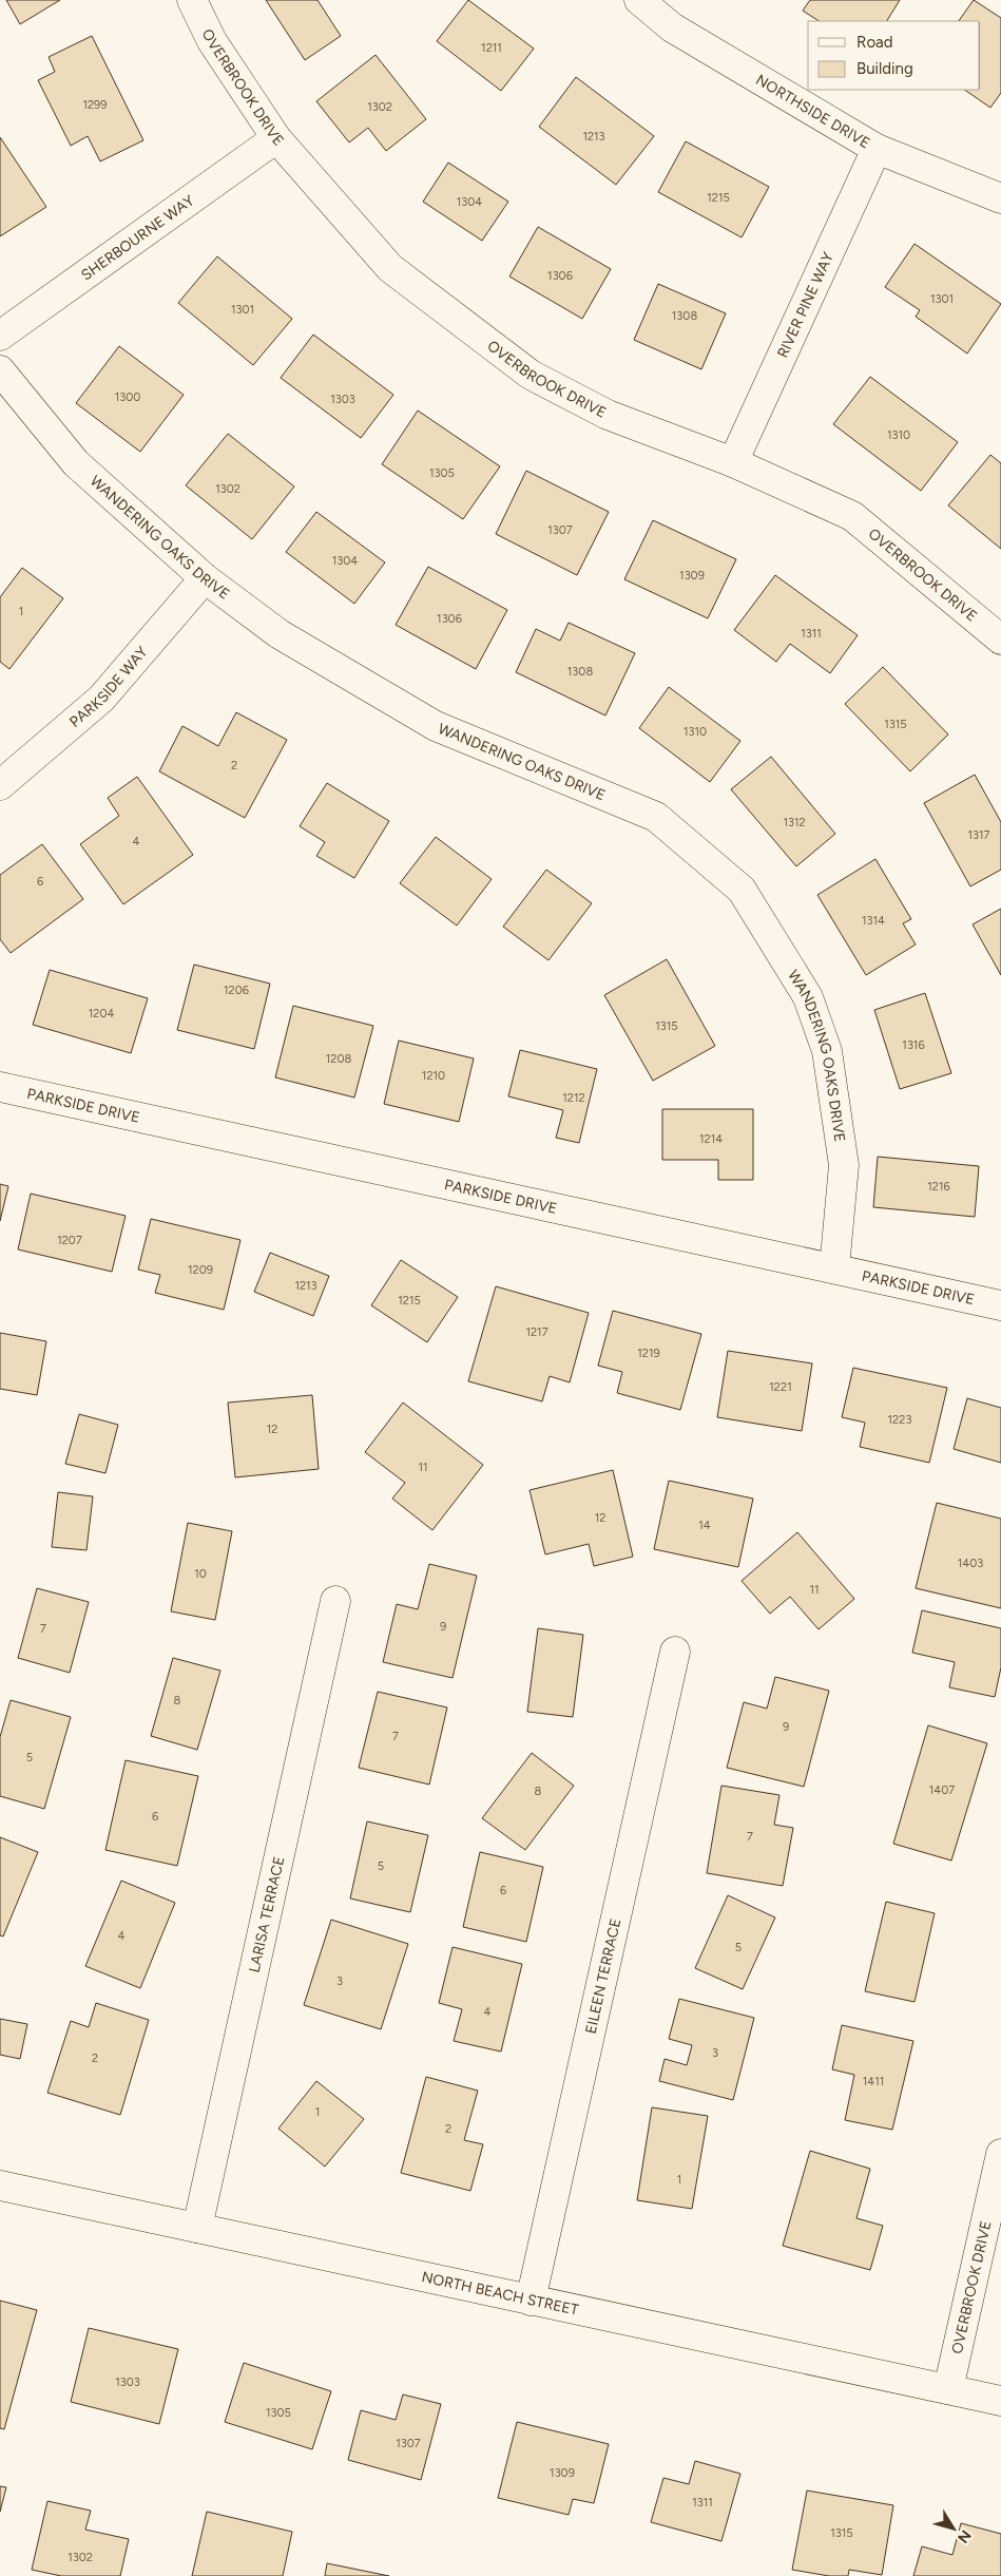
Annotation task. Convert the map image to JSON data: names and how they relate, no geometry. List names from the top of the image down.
{
  "streets": {
    "street": [
      "OVERBROOK DRIVE",
      "NORTHSIDE DRIVE",
      "SHERBOURNE WAY",
      "RIVER PINE WAY",
      "WANDERING OAKS DRIVE",
      "PARKSIDE WAY",
      "PARKSIDE DRIVE",
      "LARISA TERRACE",
      "EILEEN TERRACE",
      "NORTH BEACH STREET"
    ]
  },
  "crossings": [
    ["OVERBROOK DRIVE", "SHERBOURNE WAY"],
    ["OVERBROOK DRIVE", "RIVER PINE WAY"],
    ["OVERBROOK DRIVE", "NORTH BEACH STREET"],
    ["NORTHSIDE DRIVE", "RIVER PINE WAY"],
    ["WANDERING OAKS DRIVE", "PARKSIDE WAY"],
    ["WANDERING OAKS DRIVE", "PARKSIDE DRIVE"],
    ["LARISA TERRACE", "NORTH BEACH STREET"],
    ["EILEEN TERRACE", "NORTH BEACH STREET"]
  ],
  "house_numbers": [
    "1211",
    "1299",
    "1302",
    "1213",
    "1215",
    "1304",
    "1306",
    "1301",
    "1301",
    "1308",
    "1300",
    "1303",
    "1310",
    "1305",
    "1302",
    "1307",
    "1304",
    "1309",
    "1",
    "1306",
    "1311",
    "1308",
    "1315",
    "1310",
    "2",
    "1312",
    "1317",
    "4",
    "6",
    "1314",
    "1206",
    "1204",
    "1315",
    "1316",
    "1208",
    "1210",
    "1212",
    "1214",
    "1216",
    "1207",
    "1209",
    "1213",
    "1215",
    "1217",
    "1219",
    "1221",
    "1223",
    "12",
    "11",
    "12",
    "14",
    "1403",
    "10",
    "11",
    "9",
    "7",
    "8",
    "9",
    "7",
    "5",
    "1407",
    "8",
    "6",
    "7",
    "5",
    "6",
    "4",
    "5",
    "3",
    "4",
    "3",
    "2",
    "1411",
    "1",
    "2",
    "1",
    "1303",
    "1305",
    "1307",
    "1309",
    "1311",
    "1315",
    "1302"
  ],
  "legend": ["Road", "Building"],
  "north": "bottom right"
}
